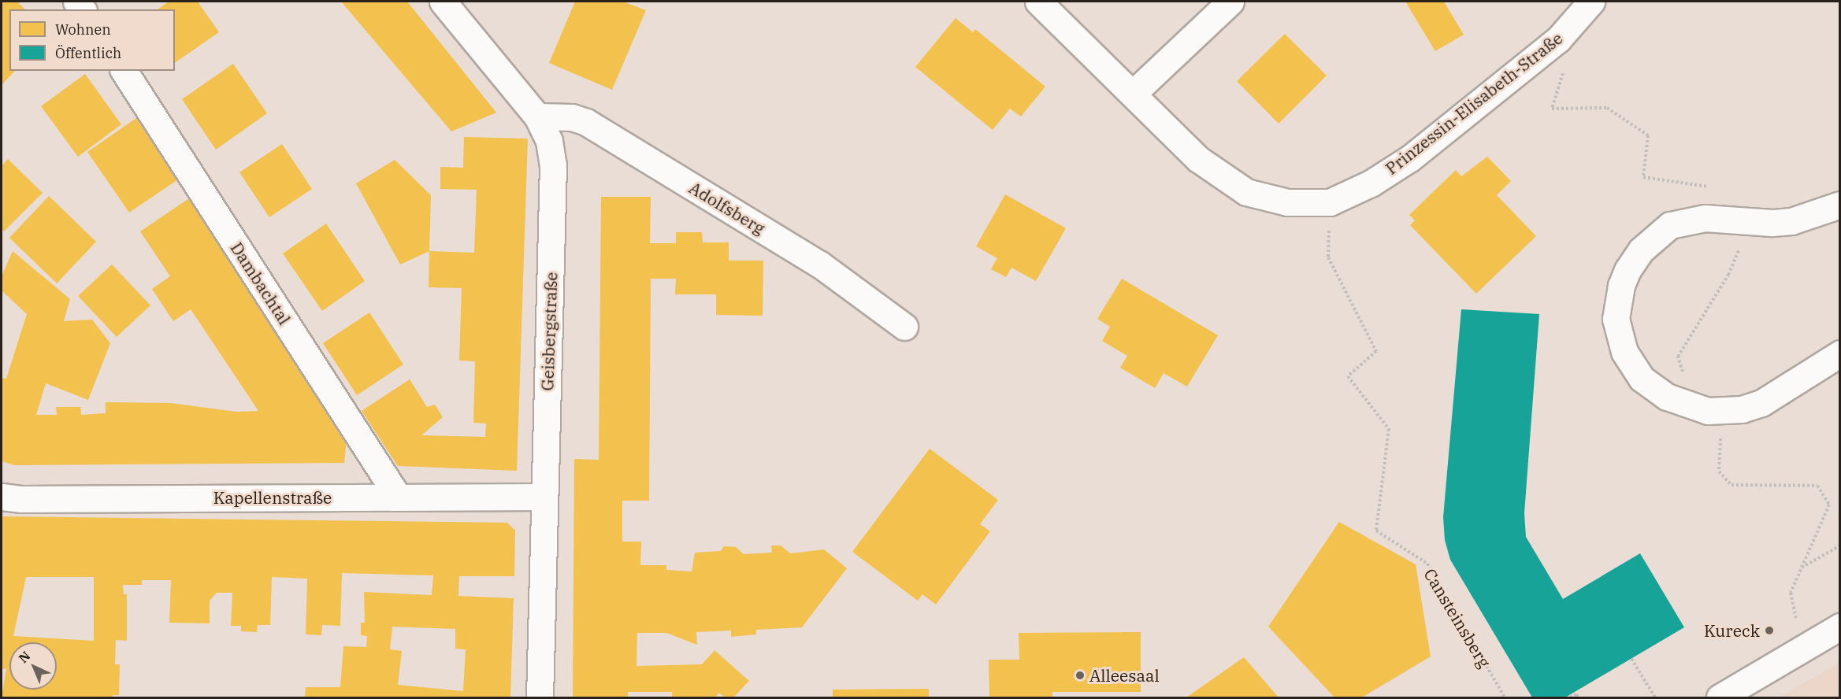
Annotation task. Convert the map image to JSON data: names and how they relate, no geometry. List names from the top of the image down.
{
  "streets": {
    "street": [
      "Prinzessin-Elisabeth-Straße",
      "Adolfsberg",
      "Dambachtal",
      "Geisbergstraße",
      "Kapellenstraße"
    ],
    "path": ["Cansteinsberg"]
  },
  "crossings": [
    ["Prinzessin-Elisabeth-Straße", "Cansteinsberg"],
    ["Adolfsberg", "Geisbergstraße"],
    ["Dambachtal", "Kapellenstraße"],
    ["Geisbergstraße", "Kapellenstraße"]
  ],
  "places": ["Kureck", "Alleesaal"],
  "legend": ["Wohnen", "Öffentlich"],
  "north": "top left"
}
